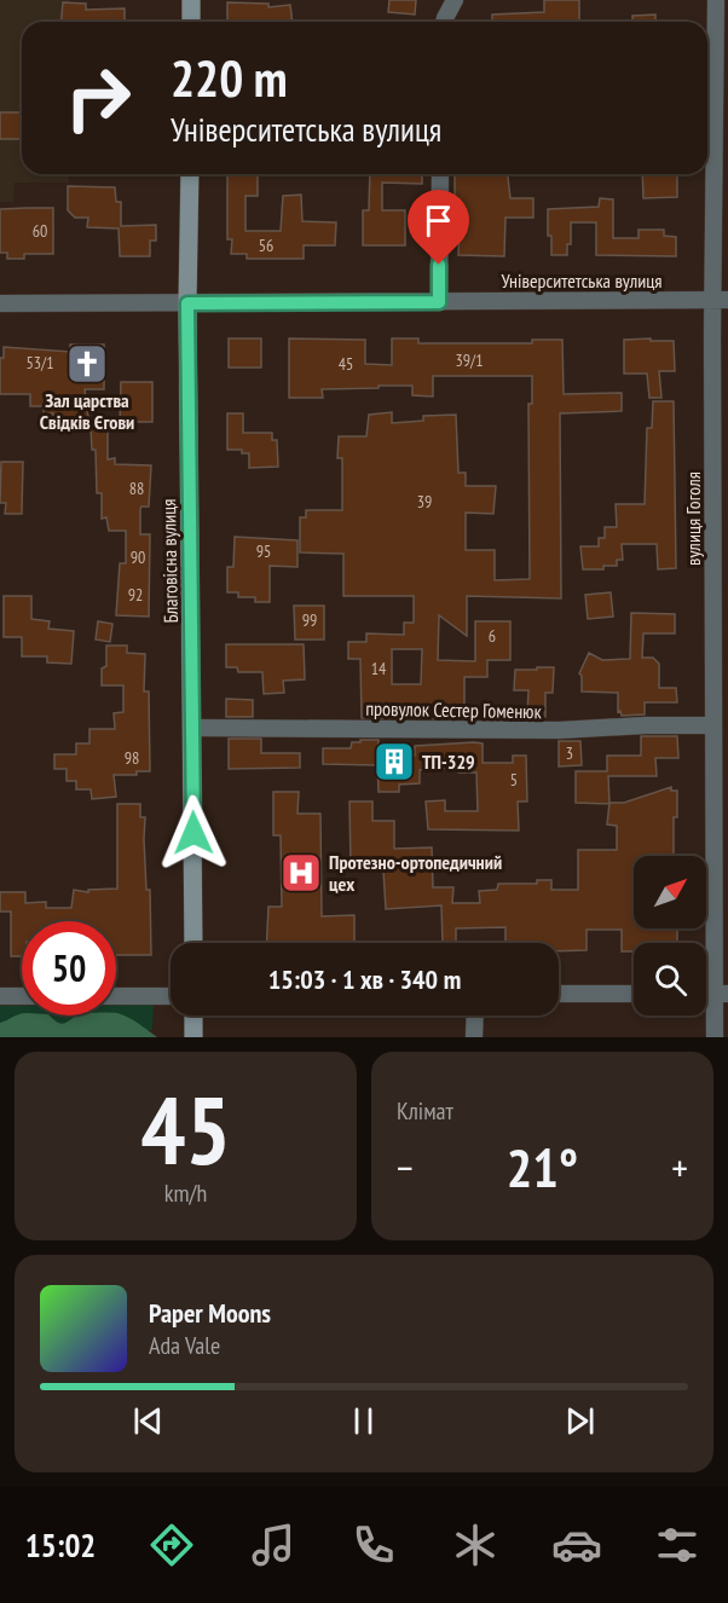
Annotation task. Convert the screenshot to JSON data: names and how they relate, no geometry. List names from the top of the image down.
{
  "streets": {
    "main road": ["Благовісна вулиця"],
    "street": ["Університетська вулиця", "вулиця Гоголя", "провулок Сестер Гоменюк"]
  },
  "crossings": [
    ["Університетська вулиця", "вулиця Гоголя"],
    ["Університетська вулиця", "Благовісна вулиця"],
    ["вулиця Гоголя", "провулок Сестер Гоменюк"],
    ["Благовісна вулиця", "провулок Сестер Гоменюк"]
  ],
  "places": {
    "church": ["Зал царства Свідків Єгови"],
    "building": ["ТП-329"],
    "hospital": ["Протезно-ортопедичний цех"]
  },
  "house_numbers": [
    "60",
    "56",
    "39/1",
    "53/1",
    "45",
    "88",
    "39",
    "95",
    "90",
    "92",
    "99",
    "6",
    "14",
    "3",
    "98",
    "5"
  ],
  "north": "top right",
  "page": {
    "turn": ["220 m", "Університетська вулиця"],
    "limit": "50",
    "trip": "15:03 · 1 хв · 340 m",
    "tile": [
      ["45", "km/h"],
      "Клімат"
    ],
    "heat": ["−", "21°", "+"],
    "song": ["Paper Moons", "Ada Vale"],
    "tabs": "15:02"
  }
}
